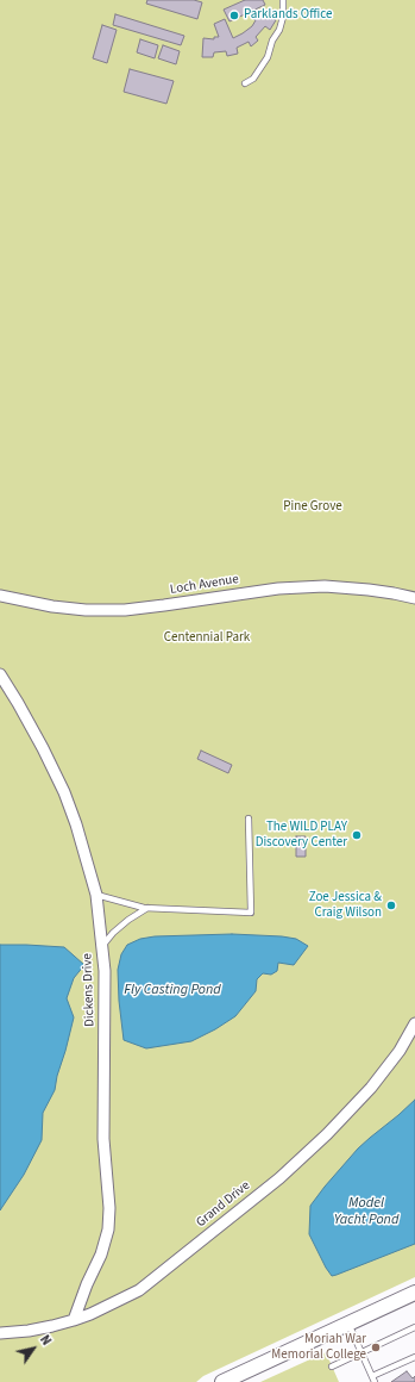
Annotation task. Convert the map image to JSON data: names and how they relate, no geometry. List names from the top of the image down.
{
  "streets": {
    "street": ["Loch Avenue", "Dickens Drive", "Grand Drive"]
  },
  "crossings": [
    ["Dickens Drive", "Grand Drive"]
  ],
  "water": ["Fly Casting Pond", "Model Yacht Pond"],
  "parks": ["Pine Grove", "Centennial Park"],
  "places": [
    "Parklands Office",
    "The WILD PLAY Discovery Center",
    "Zoe Jessica & Craig Wilson",
    "Moriah War Memorial College"
  ],
  "north": "top right"
}
